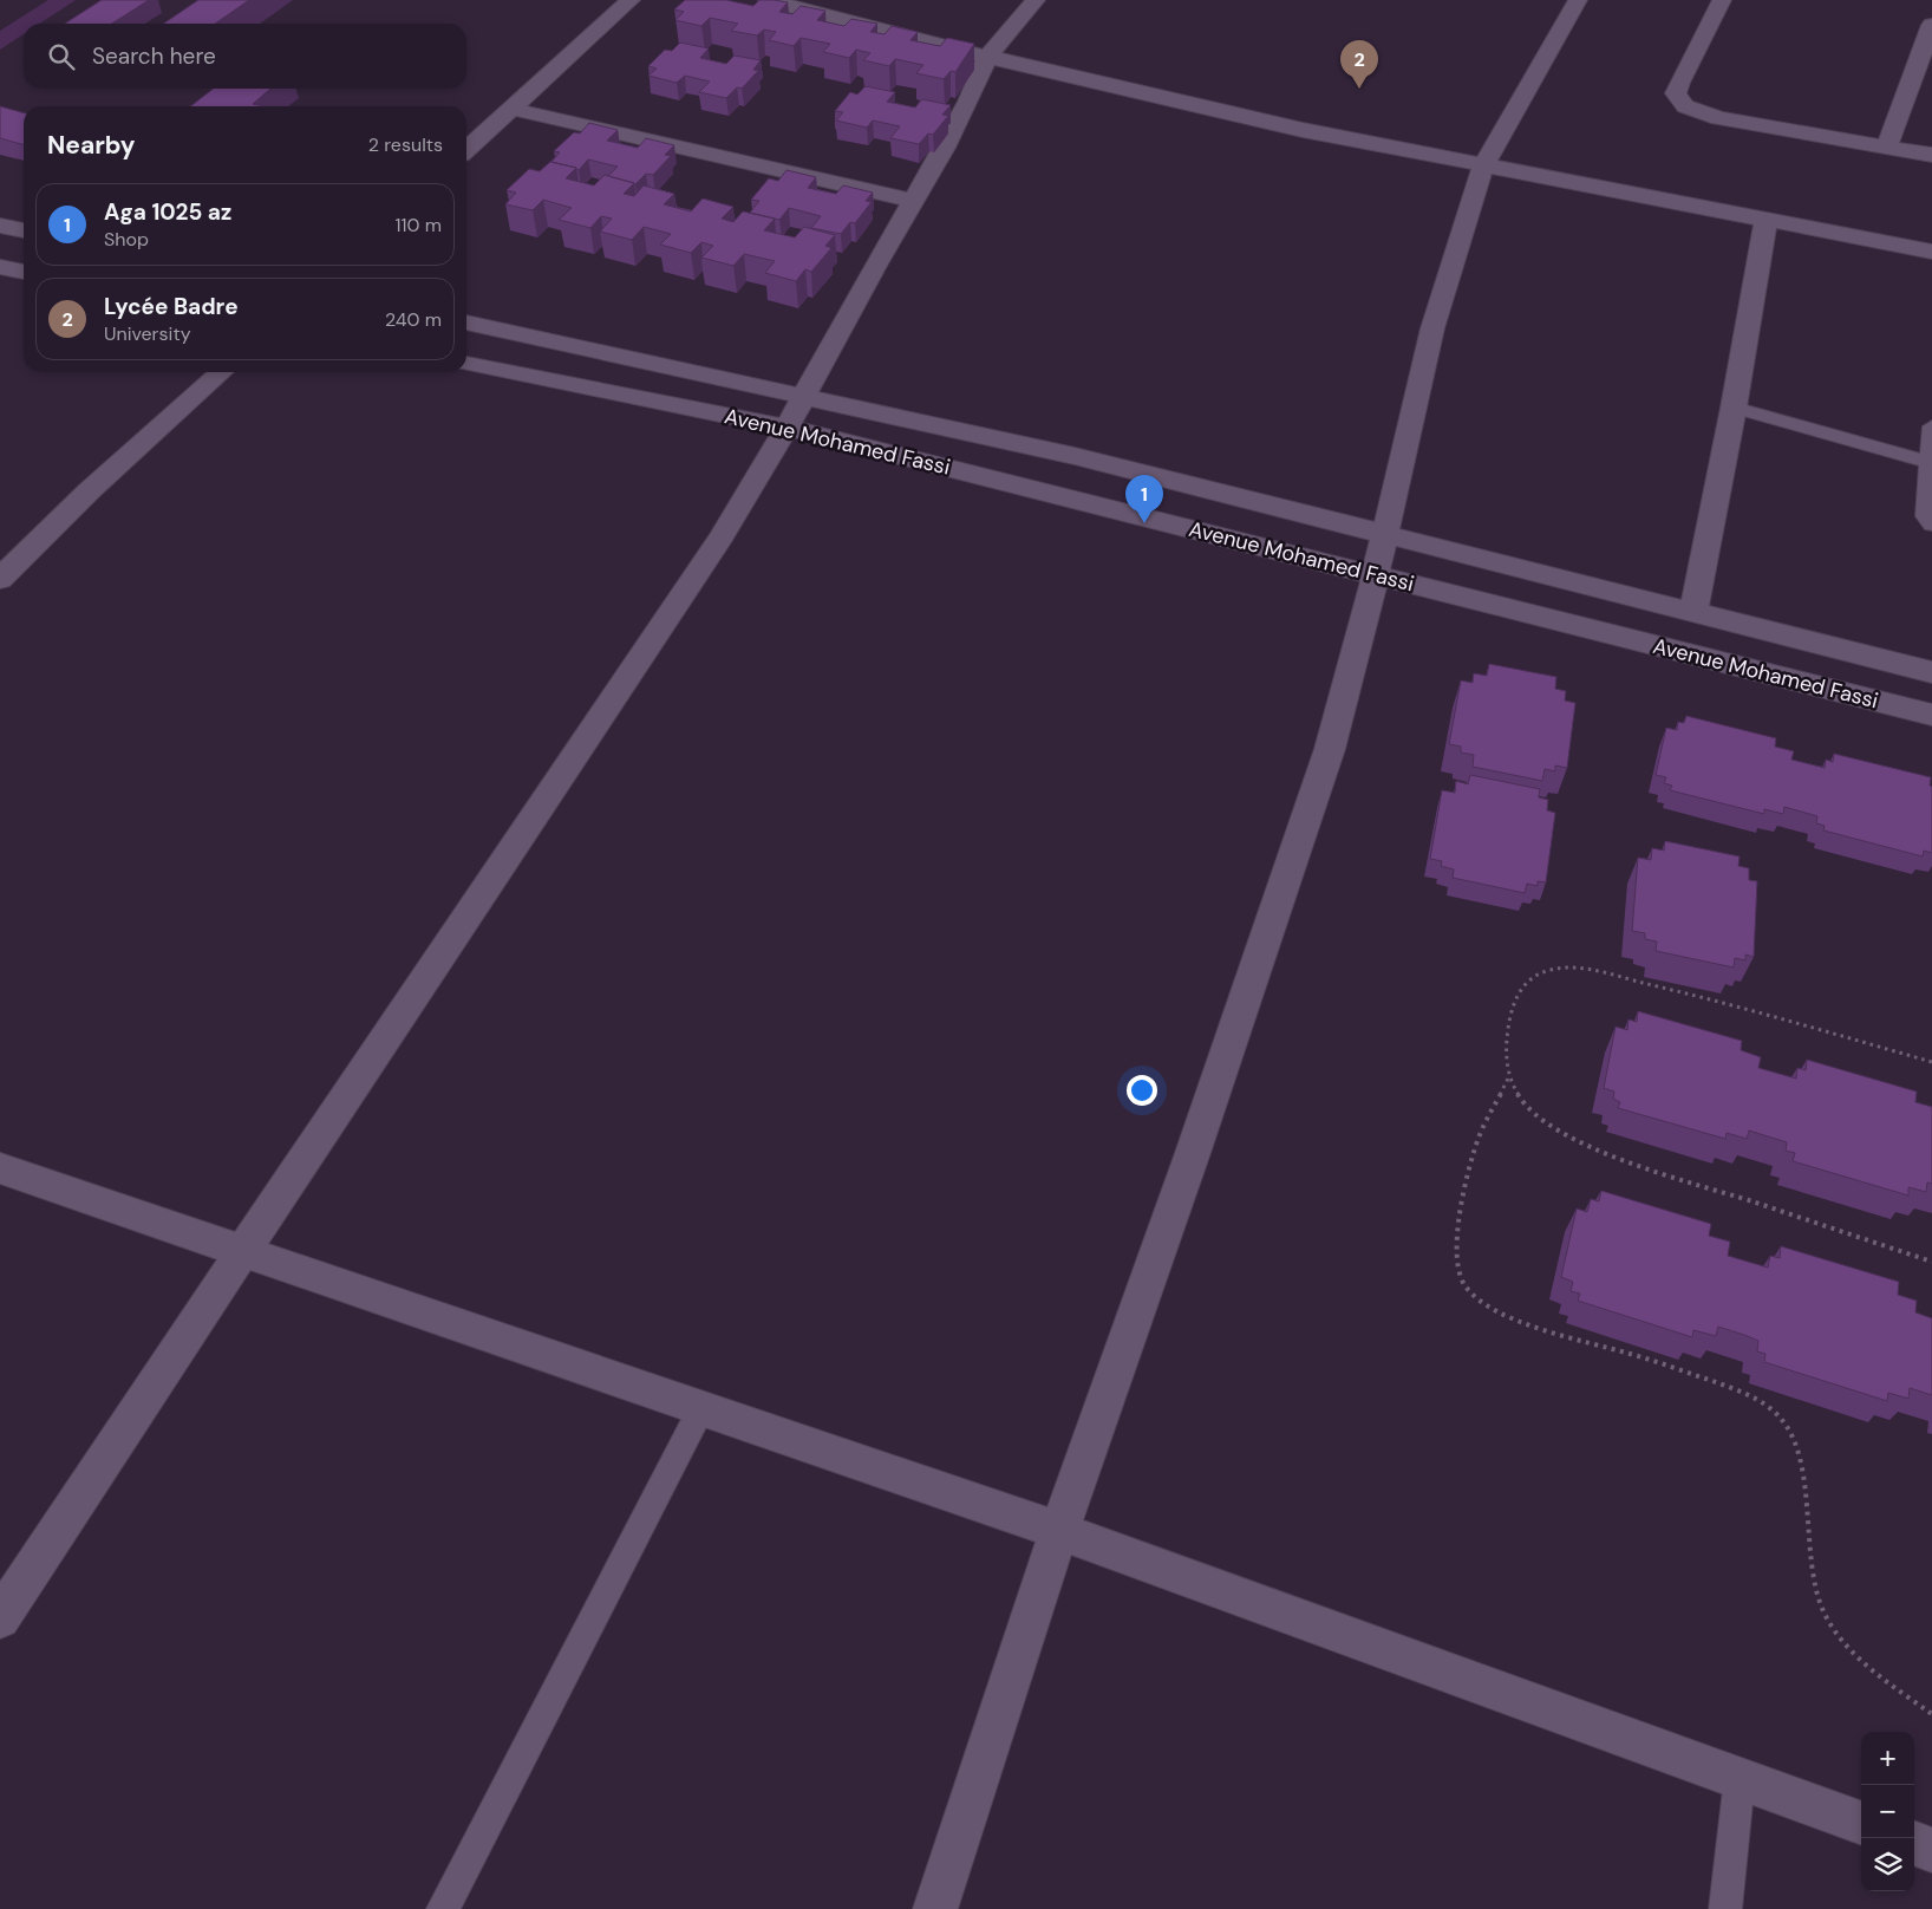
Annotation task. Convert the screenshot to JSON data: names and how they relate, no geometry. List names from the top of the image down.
{
  "streets": {
    "street": ["Avenue Mohamed Fassi"]
  },
  "page": {
    "search": "Search here",
    "pins": ["2", "1"],
    "heading": ["Nearby", "2 results"],
    "list": [
      {
        "mark": "1",
        "name": "Aga 1025 az",
        "note": "Shop",
        "value": "110 m"
      },
      {
        "mark": "2",
        "name": "Lycée Badre",
        "note": "University",
        "value": "240 m"
      }
    ],
    "map_buttons": ["+", "−"]
  }
}
